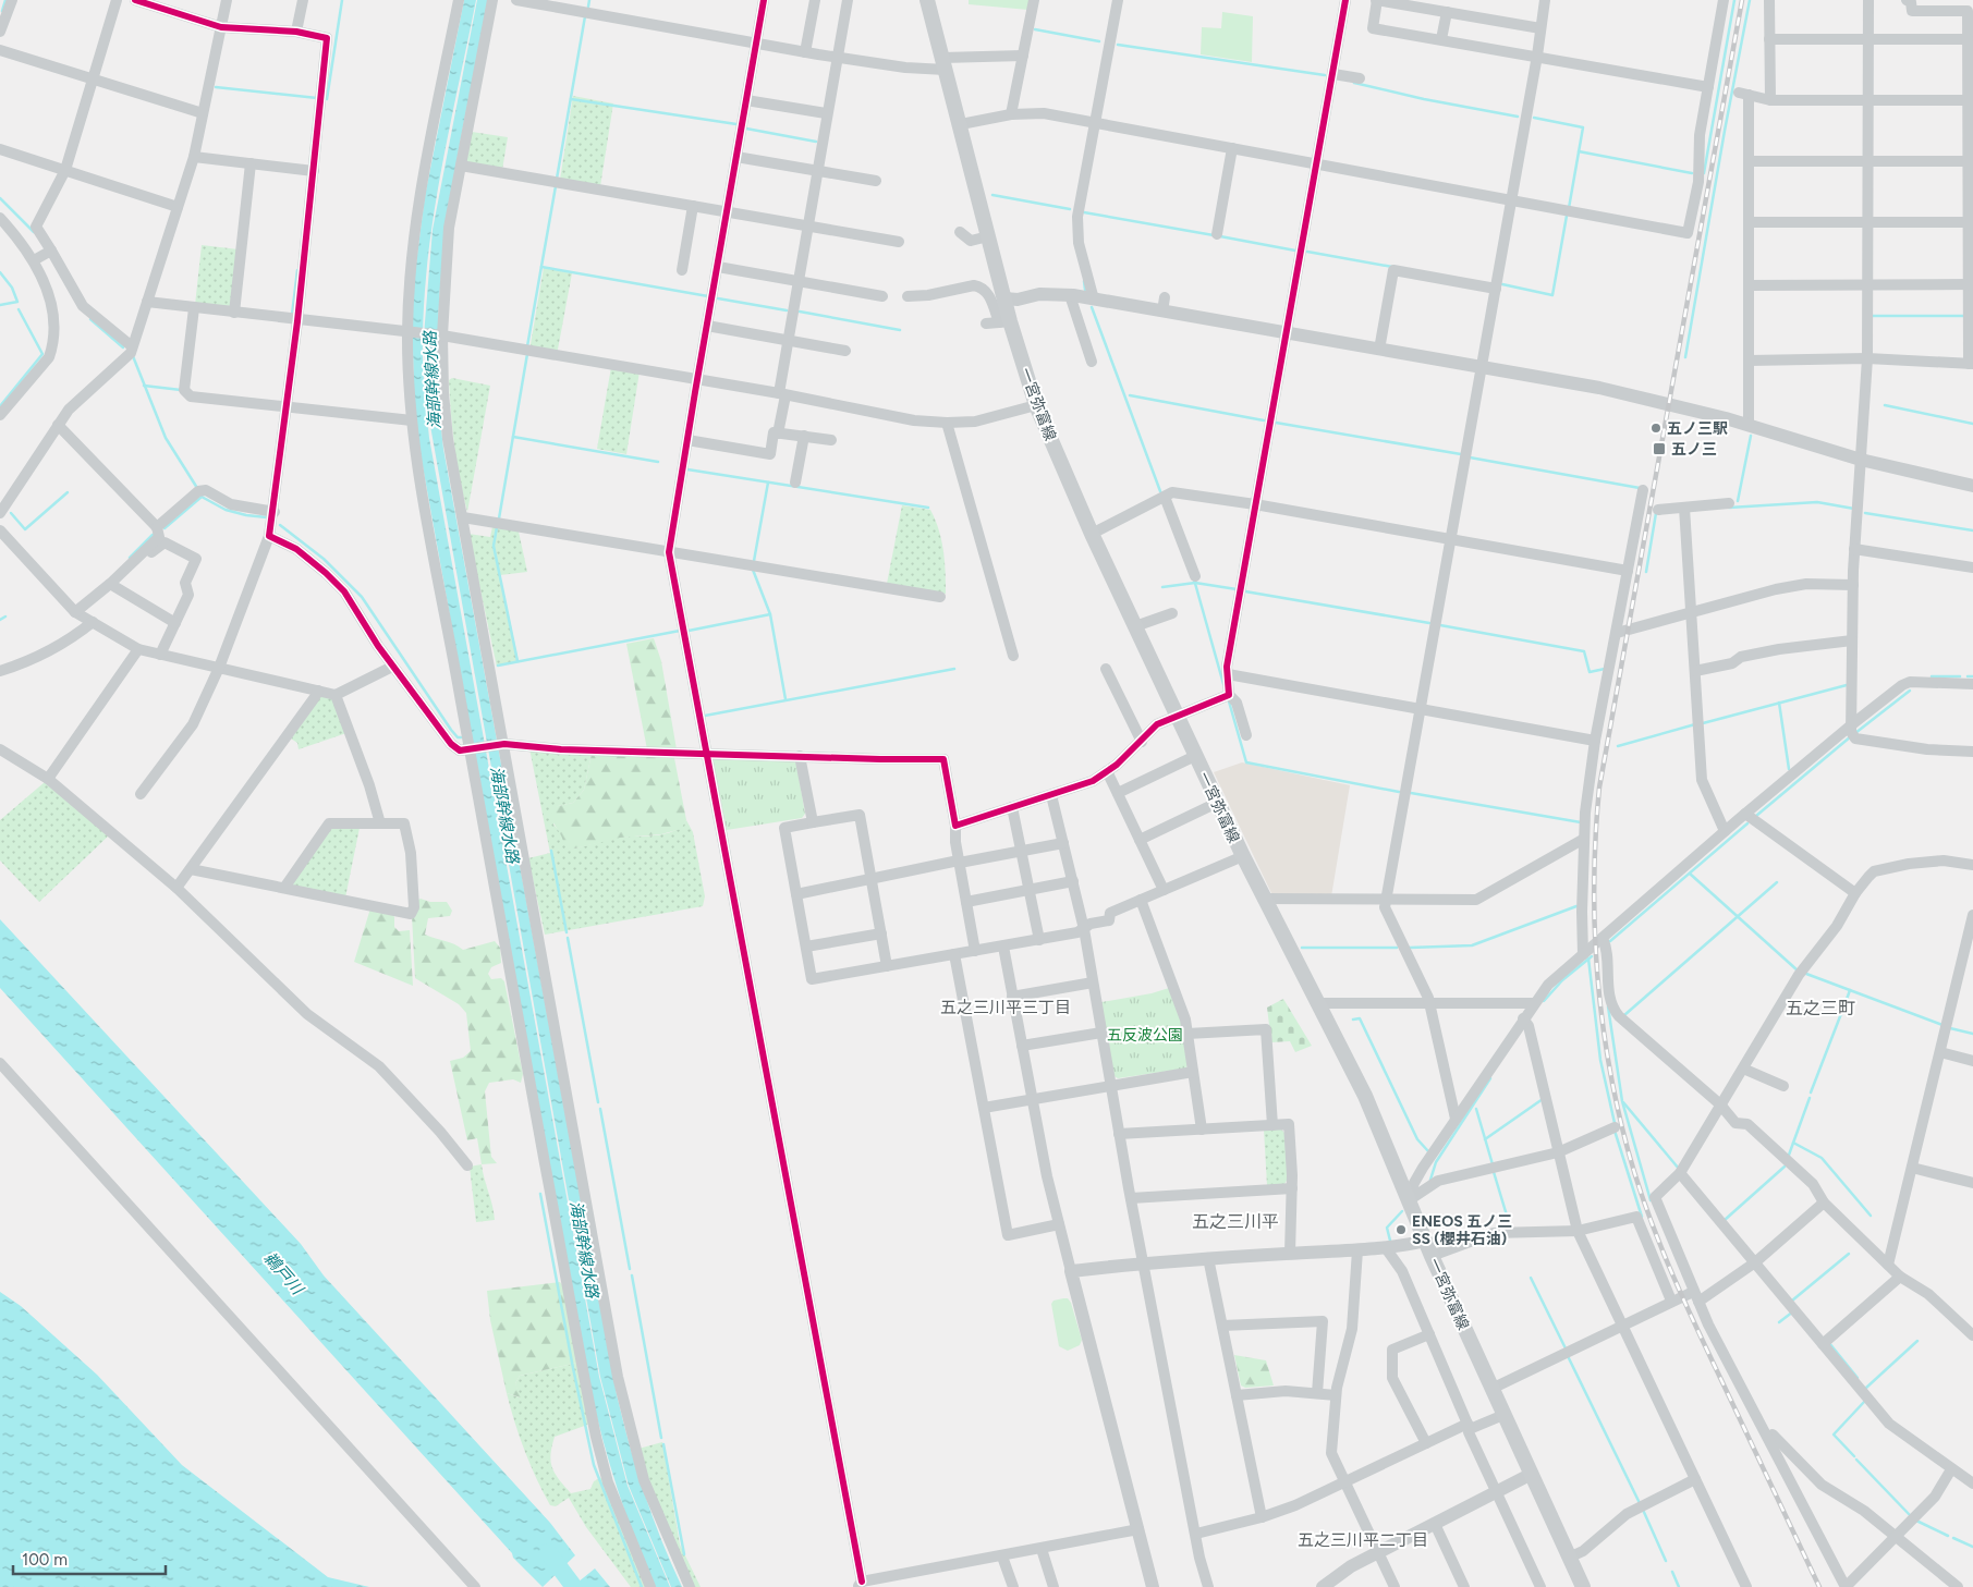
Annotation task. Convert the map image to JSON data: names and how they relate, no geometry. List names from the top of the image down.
{
  "streets": {
    "main road": ["一宮弥富線"]
  },
  "districts": [
    "五之三川平三丁目",
    "五之三町",
    "五之三川平",
    "五之三川平二丁目"
  ],
  "water": ["海部幹線水路", "鵜戸川"],
  "parks": ["五反波公園"],
  "places": {
    "other": ["五ノ三駅", "ENEOS 五ノ三 SS (櫻井石油)"],
    "transit": ["五ノ三"]
  },
  "scale_bar": "100 m"
}
